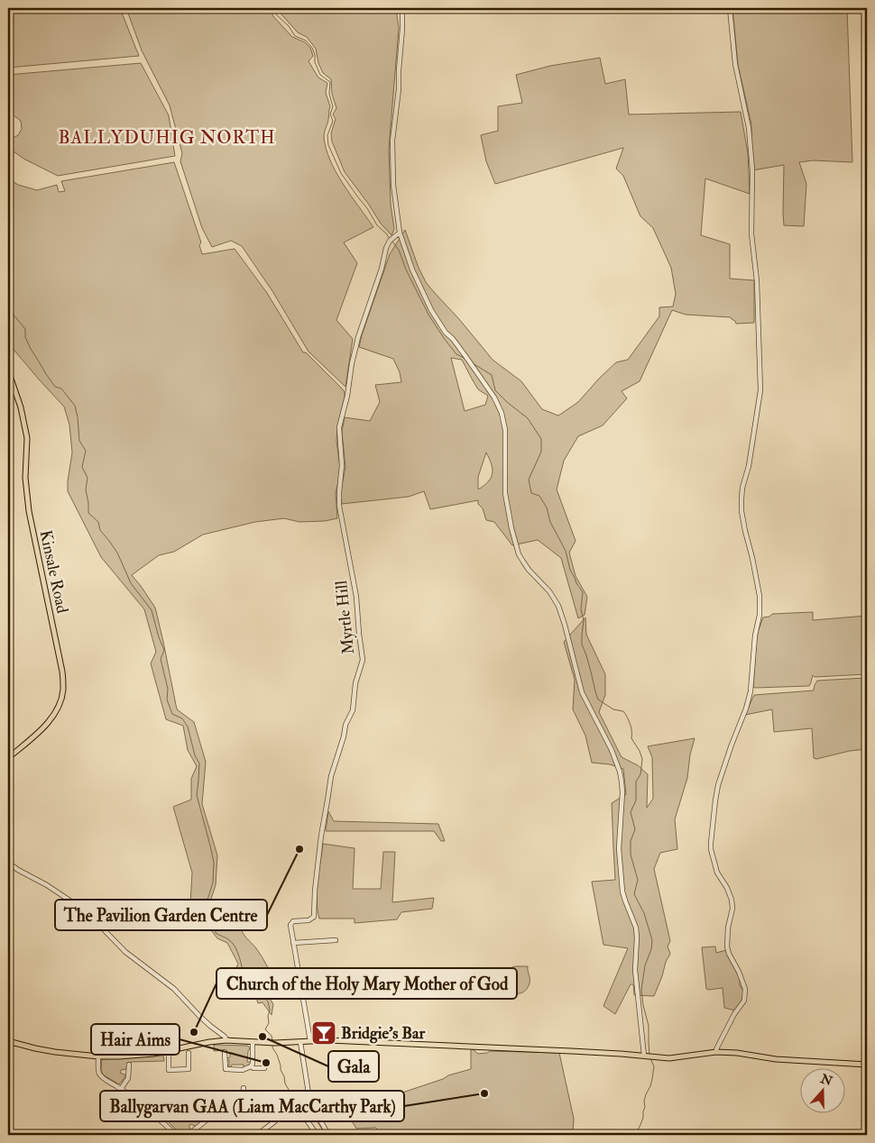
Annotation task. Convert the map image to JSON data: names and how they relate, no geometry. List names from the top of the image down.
{
  "streets": {
    "main road": ["Kinsale Road"],
    "street": ["Myrtle Hill"]
  },
  "districts": ["BALLYDUHIG NORTH"],
  "places": {
    "other": [
      "The Pavilion Garden Centre",
      "Church of the Holy Mary Mother of God",
      "Gala",
      "Hair Aims",
      "Ballygarvan GAA (Liam MacCarthy Park)"
    ],
    "bar": ["Bridgie’s Bar"]
  },
  "north": "top"
}
